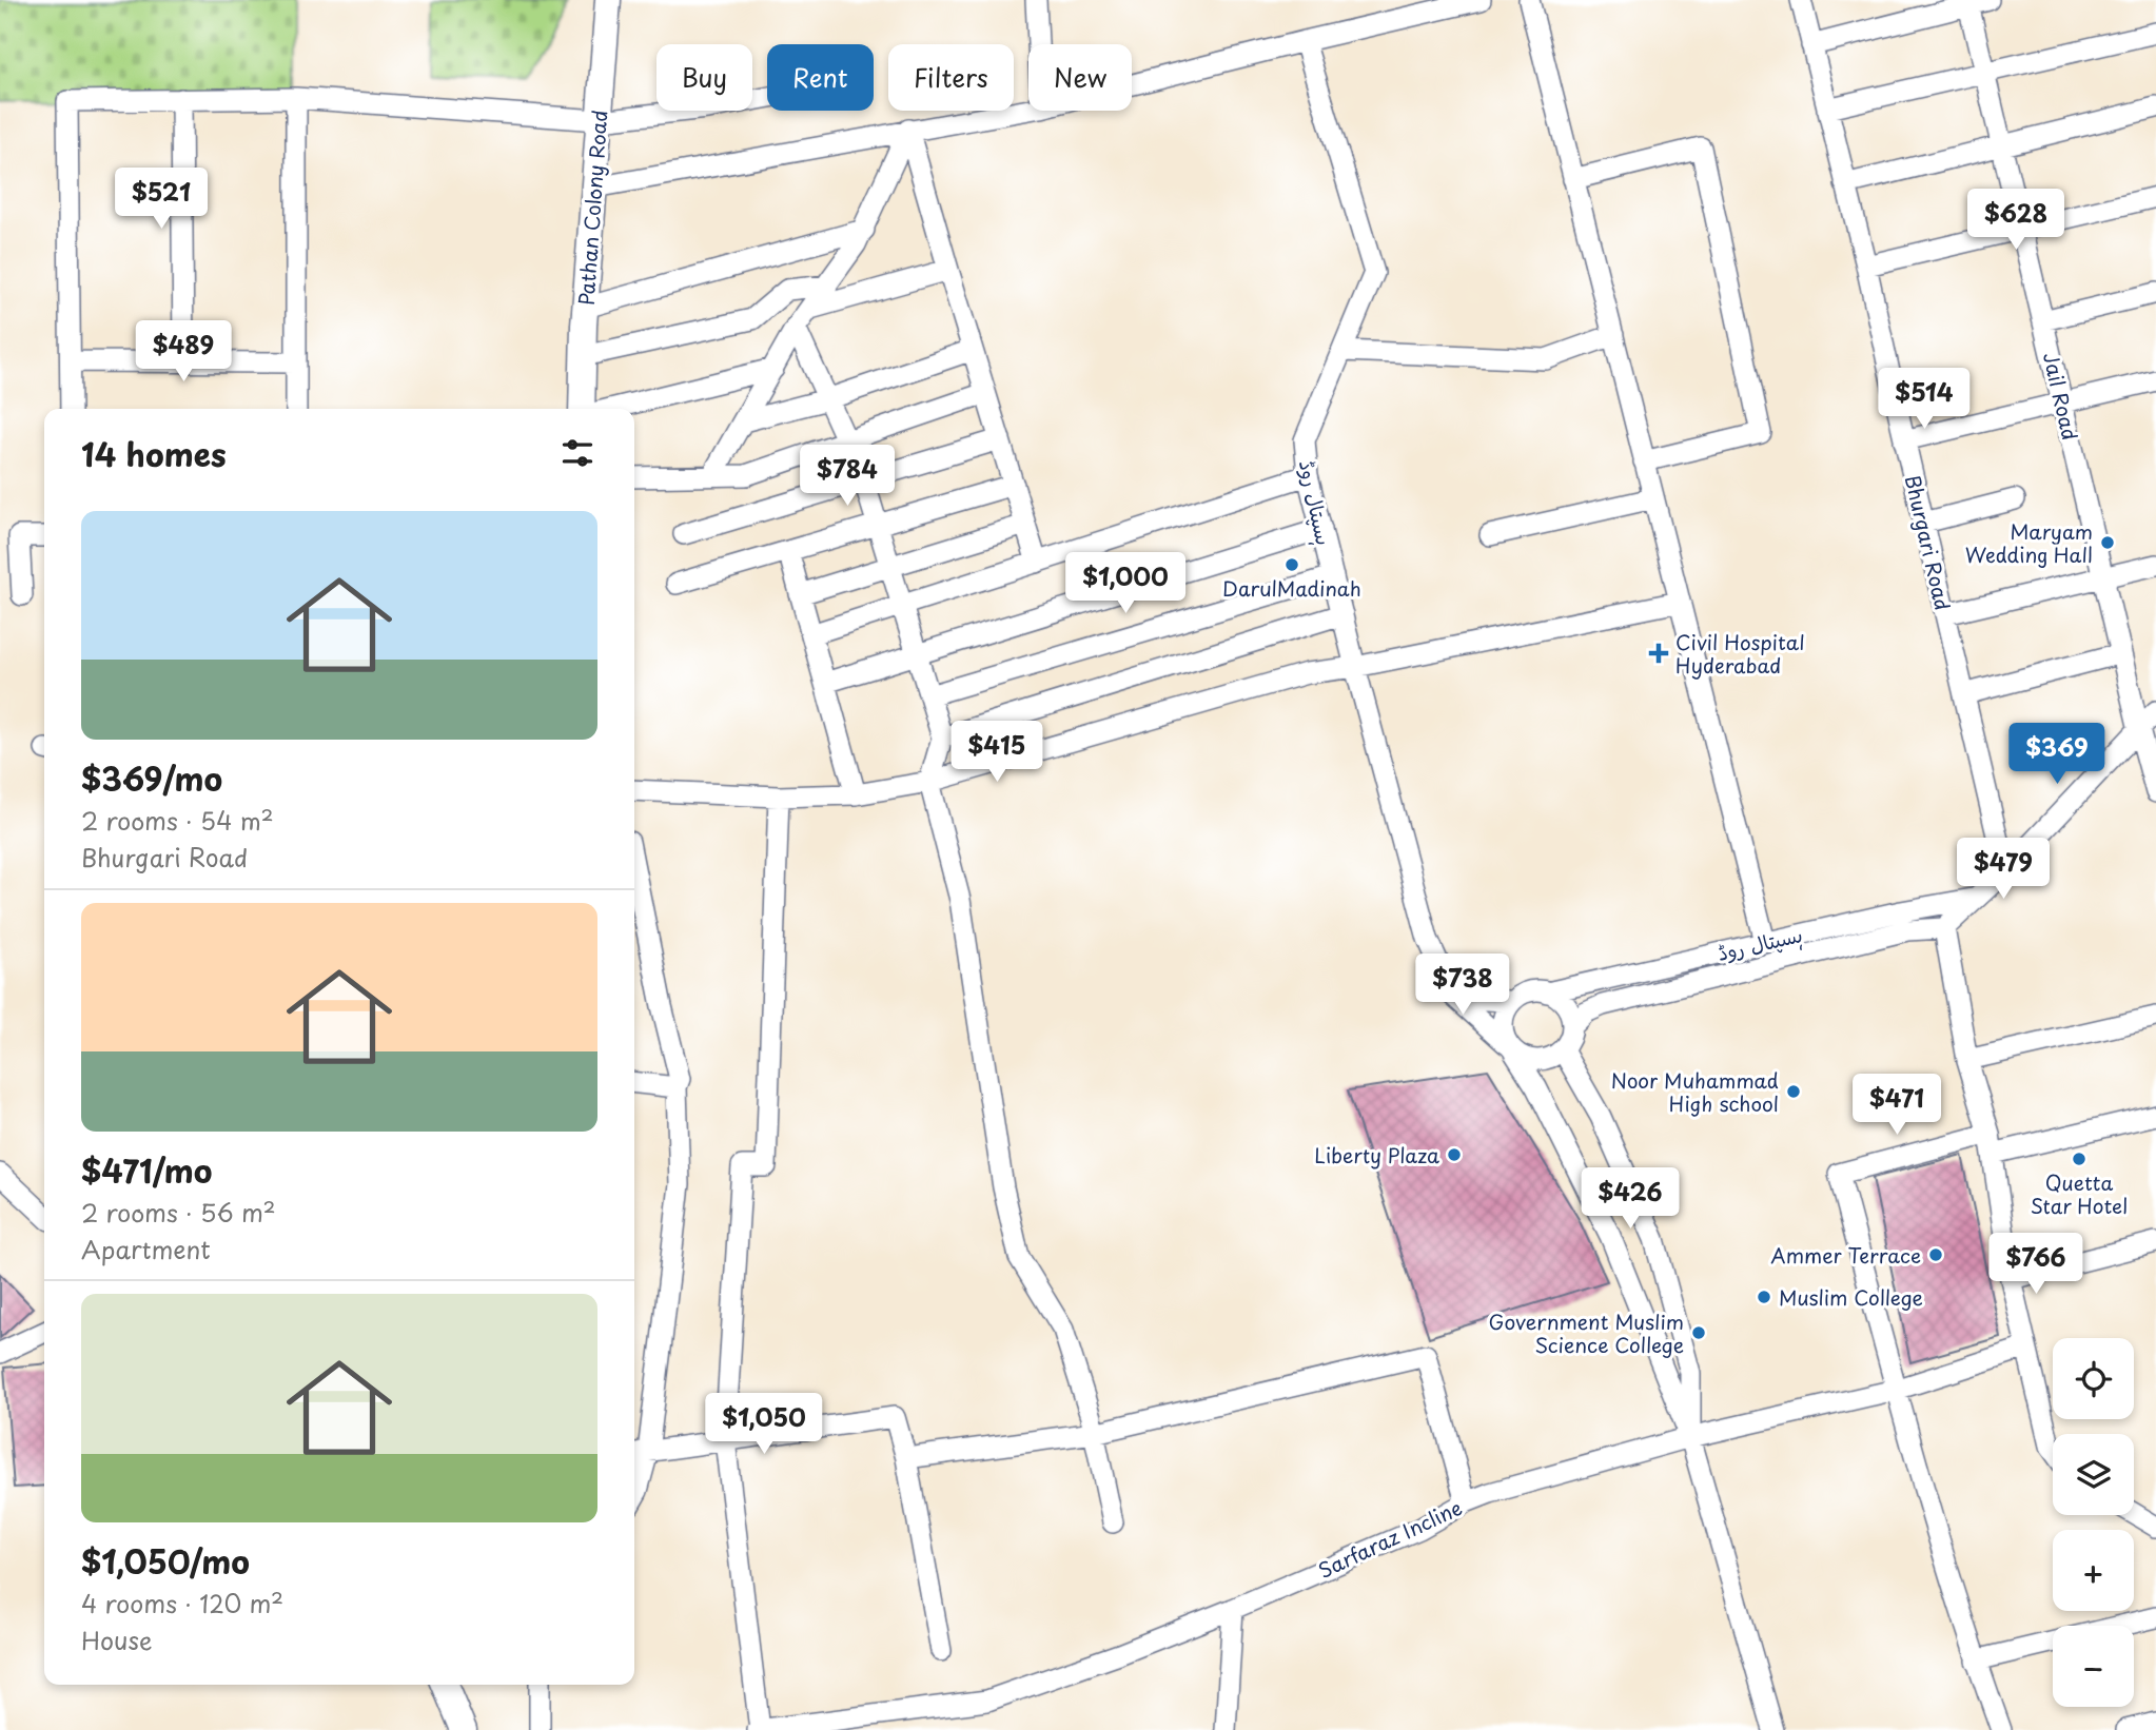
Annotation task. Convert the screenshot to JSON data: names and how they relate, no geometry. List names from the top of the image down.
{
  "streets": {
    "main road": ["Pathan Colony Road"],
    "street": [
      "Jail Road",
      "ہسپتال روڈ",
      "Bhurgari Road",
      "Sarfaraz Incline"
    ]
  },
  "crossings": [
    ["ہسپتال روڈ", "Sarfaraz Incline"]
  ],
  "places": {
    "other": [
      "Maryam Wedding Hall",
      "DarulMadinah",
      "Noor Muhammad High school",
      "Liberty Plaza",
      "Quetta Star Hotel",
      "Ammer Terrace",
      "Muslim College",
      "Government Muslim Science College"
    ],
    "health": ["Civil Hospital Hyderabad"]
  },
  "page": {
    "chip": [
      "Buy",
      "Rent",
      "Filters",
      "New"
    ],
    "price": [
      "$521",
      "$628",
      "$489",
      "$514",
      "$784",
      "$1,000",
      "$415",
      "$369",
      "$479",
      "$738",
      "$471",
      "$426",
      "$766",
      "$1,050"
    ],
    "heading": "14 homes",
    "list": [
      {
        "name": "$369/mo",
        "note": "2 rooms · 54 m² · Bhurgari Road"
      },
      {
        "name": "$471/mo",
        "note": "2 rooms · 56 m² · Apartment"
      },
      {
        "name": "$1,050/mo",
        "note": "4 rooms · 120 m² · House"
      }
    ],
    "map_buttons": ["+", "−"]
  }
}
